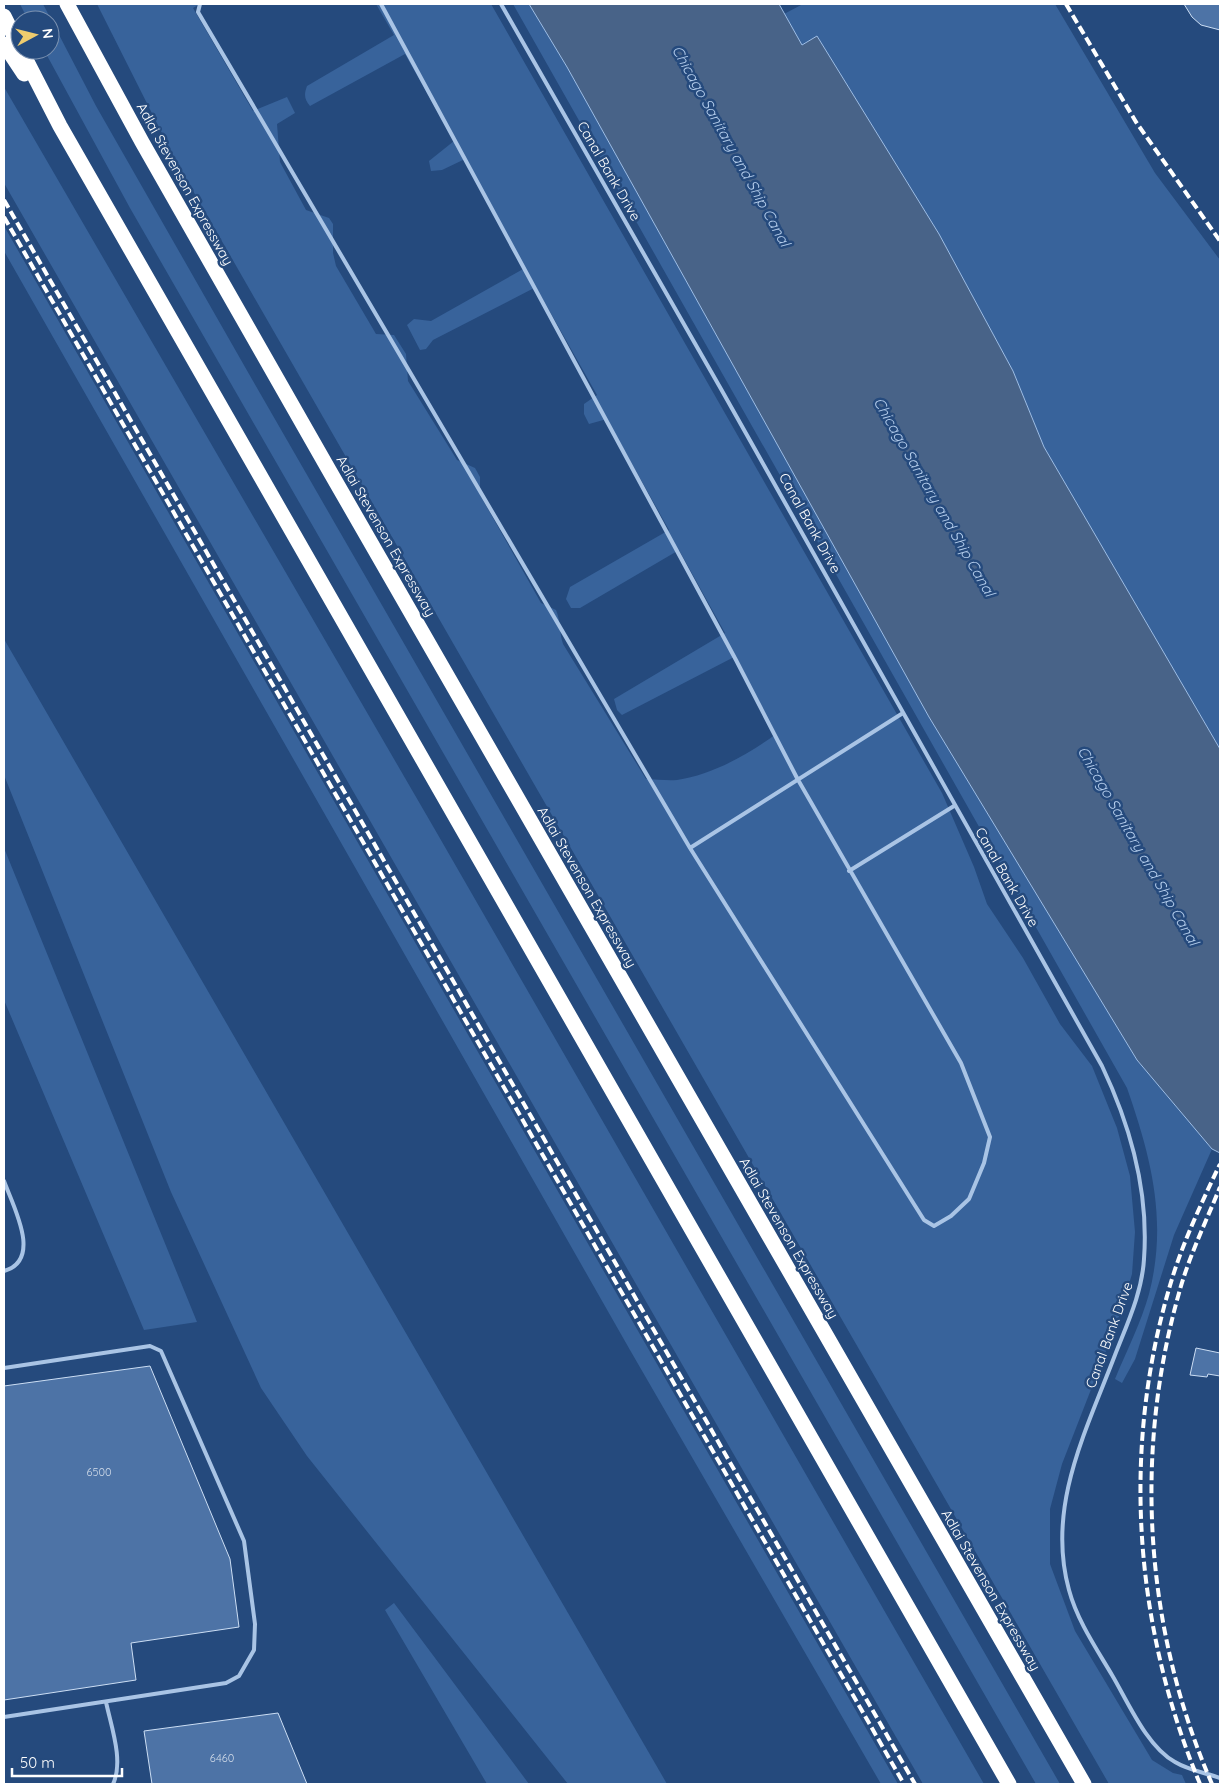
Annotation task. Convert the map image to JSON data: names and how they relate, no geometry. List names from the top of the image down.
{
  "streets": {
    "highway": ["Adlai Stevenson Expressway"],
    "lane": ["Canal Bank Drive"]
  },
  "water": ["Chicago Sanitary and Ship Canal"],
  "house_numbers": ["6500", "6460"],
  "scale_bar": "50 m",
  "north": "right"
}
